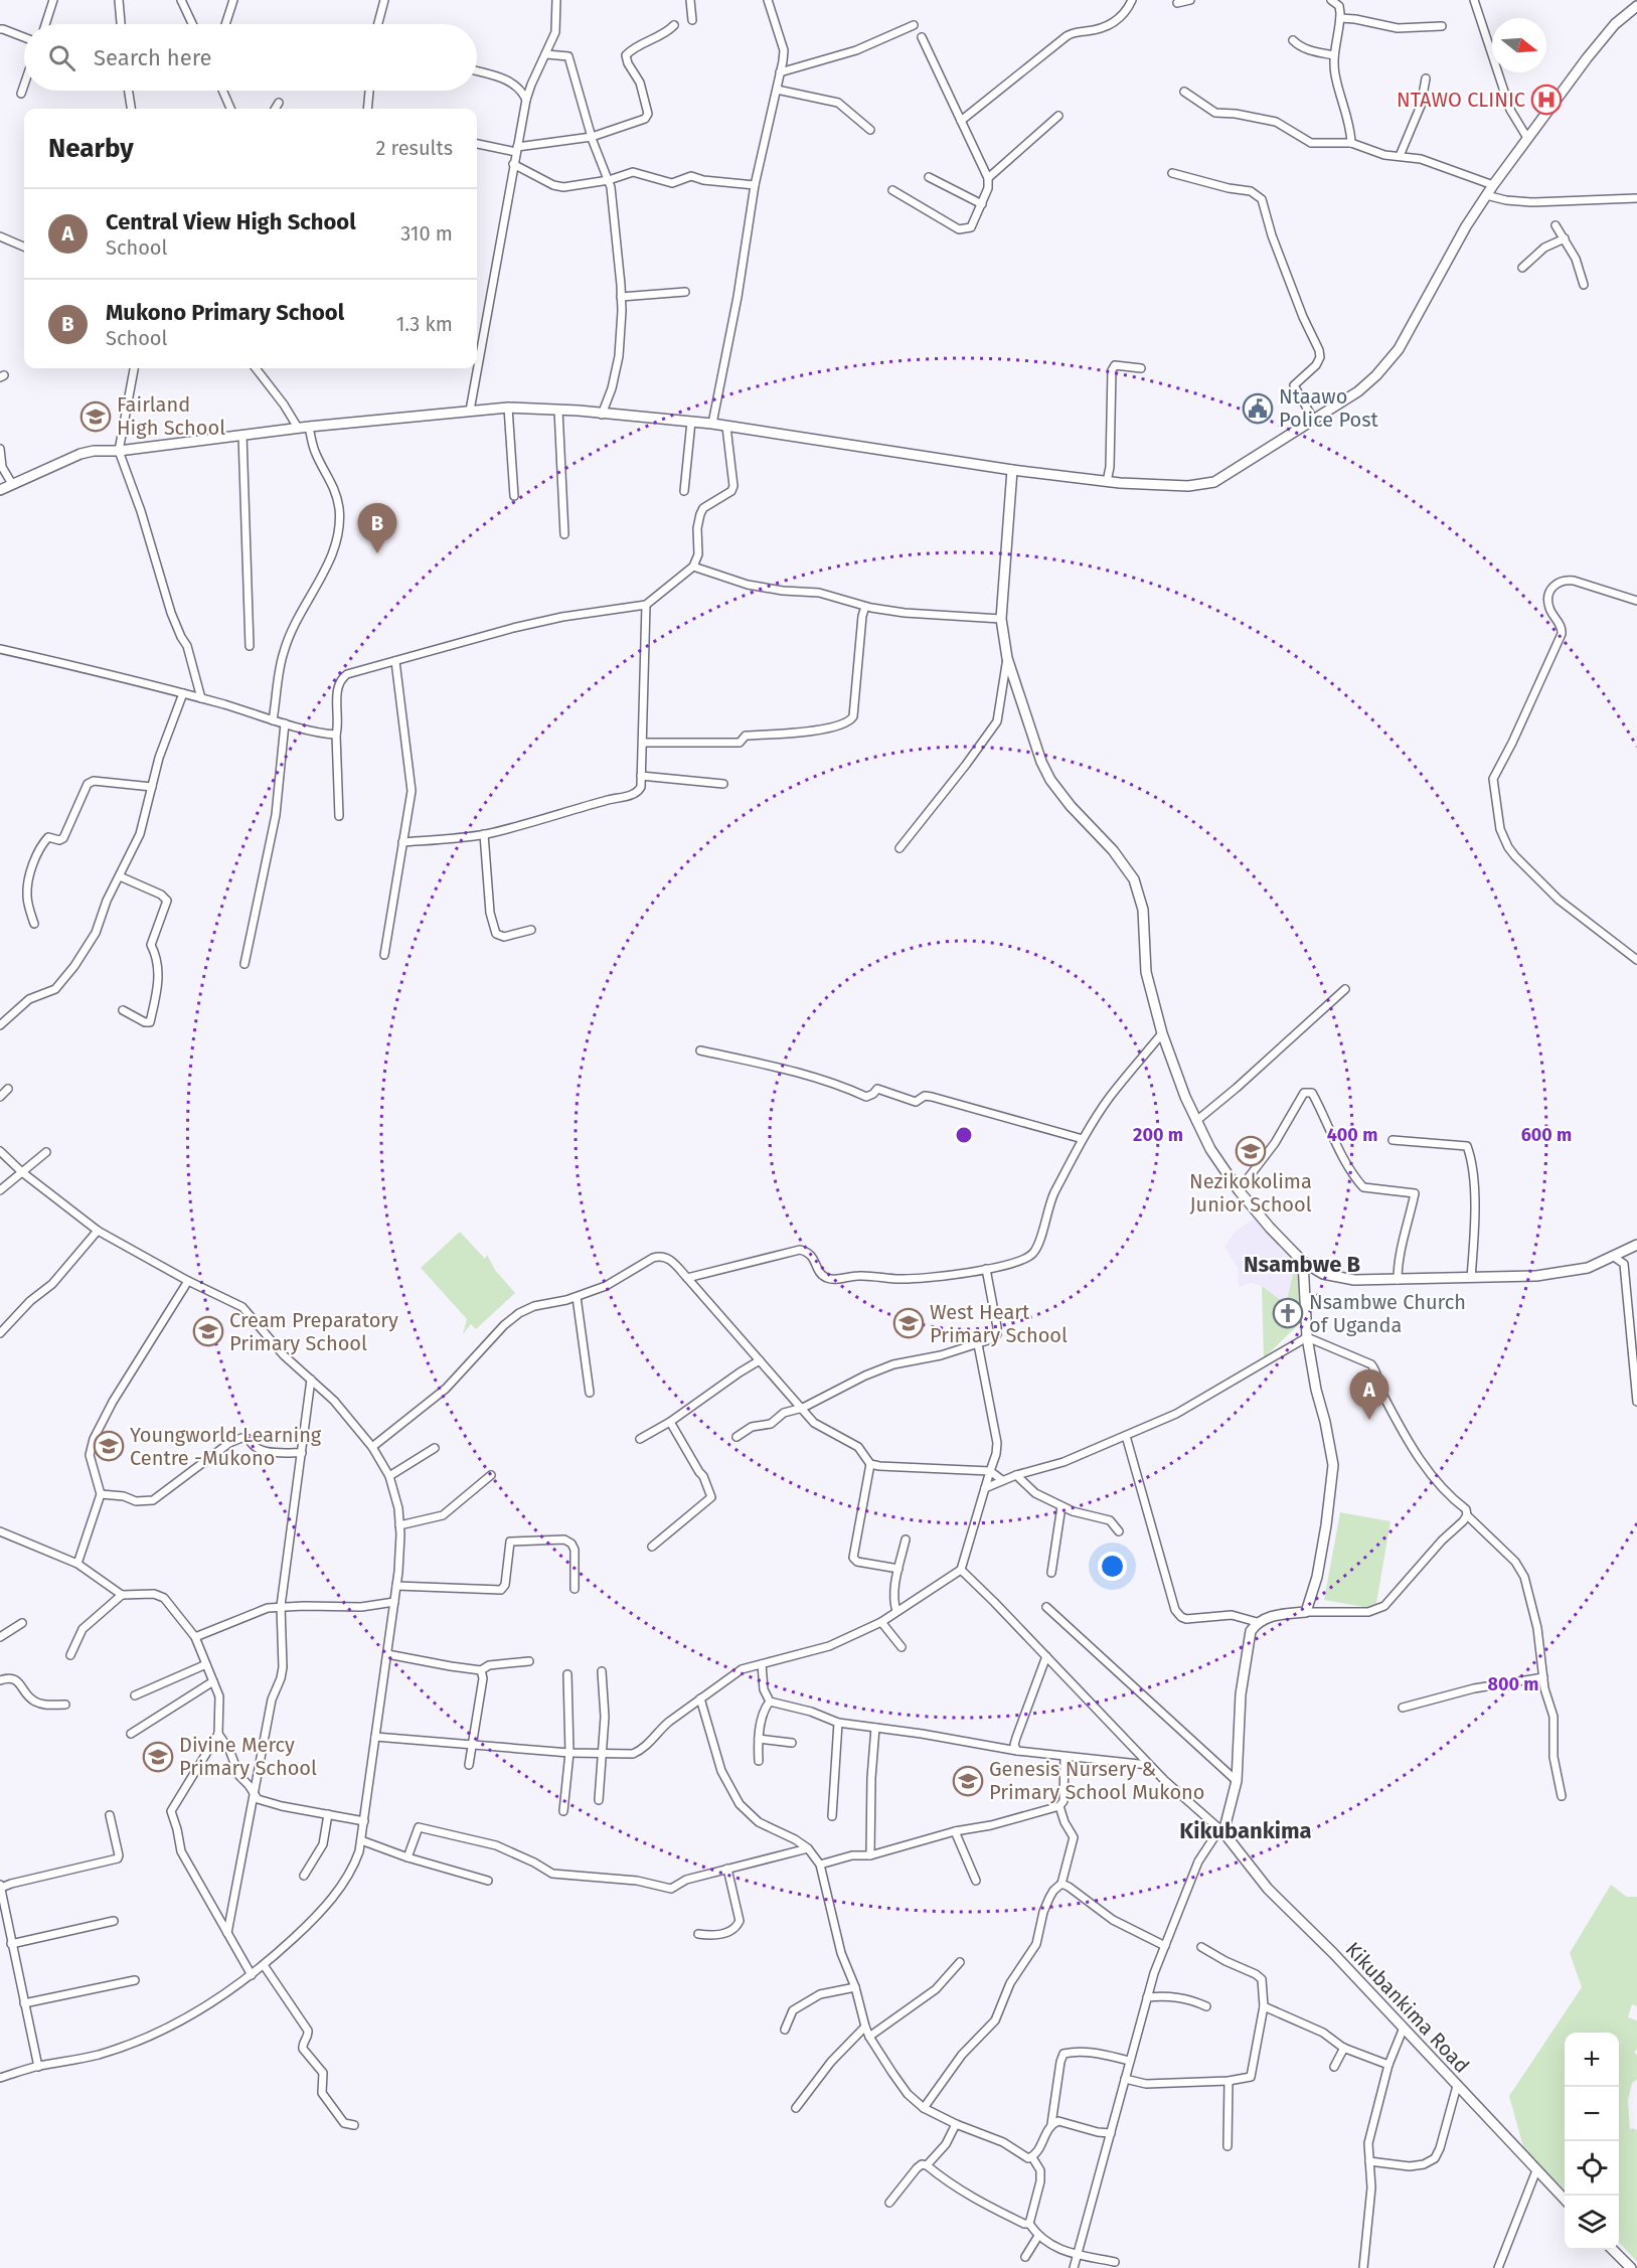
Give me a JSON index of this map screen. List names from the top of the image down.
{
  "streets": {
    "street": ["Kikubankima Road"]
  },
  "districts": ["Nsambwe B", "Kikubankima"],
  "places": {
    "hospital": ["NTAWO CLINIC"],
    "public building": ["Ntaawo Police Post"],
    "school or university": [
      "Fairland High School",
      "Nezikokolima Junior School",
      "West Heart Primary School",
      "Cream Preparatory Primary School",
      "Youngworld Learning Centre -Mukono",
      "Divine Mercy Primary School",
      "Genesis Nursery & Primary School Mukono"
    ],
    "church": ["Nsambwe Church of Uganda"]
  },
  "north": "right",
  "page": {
    "search": "Search here",
    "heading": ["Nearby", "2 results"],
    "list": [
      {
        "mark": "A",
        "name": "Central View High School",
        "note": "School",
        "value": "310 m"
      },
      {
        "mark": "B",
        "name": "Mukono Primary School",
        "note": "School",
        "value": "1.3 km"
      }
    ],
    "pins": ["B", "A"],
    "map_buttons": ["+", "−"]
  },
  "rings": [
    "200 m",
    "400 m",
    "600 m",
    "800 m"
  ]
}
